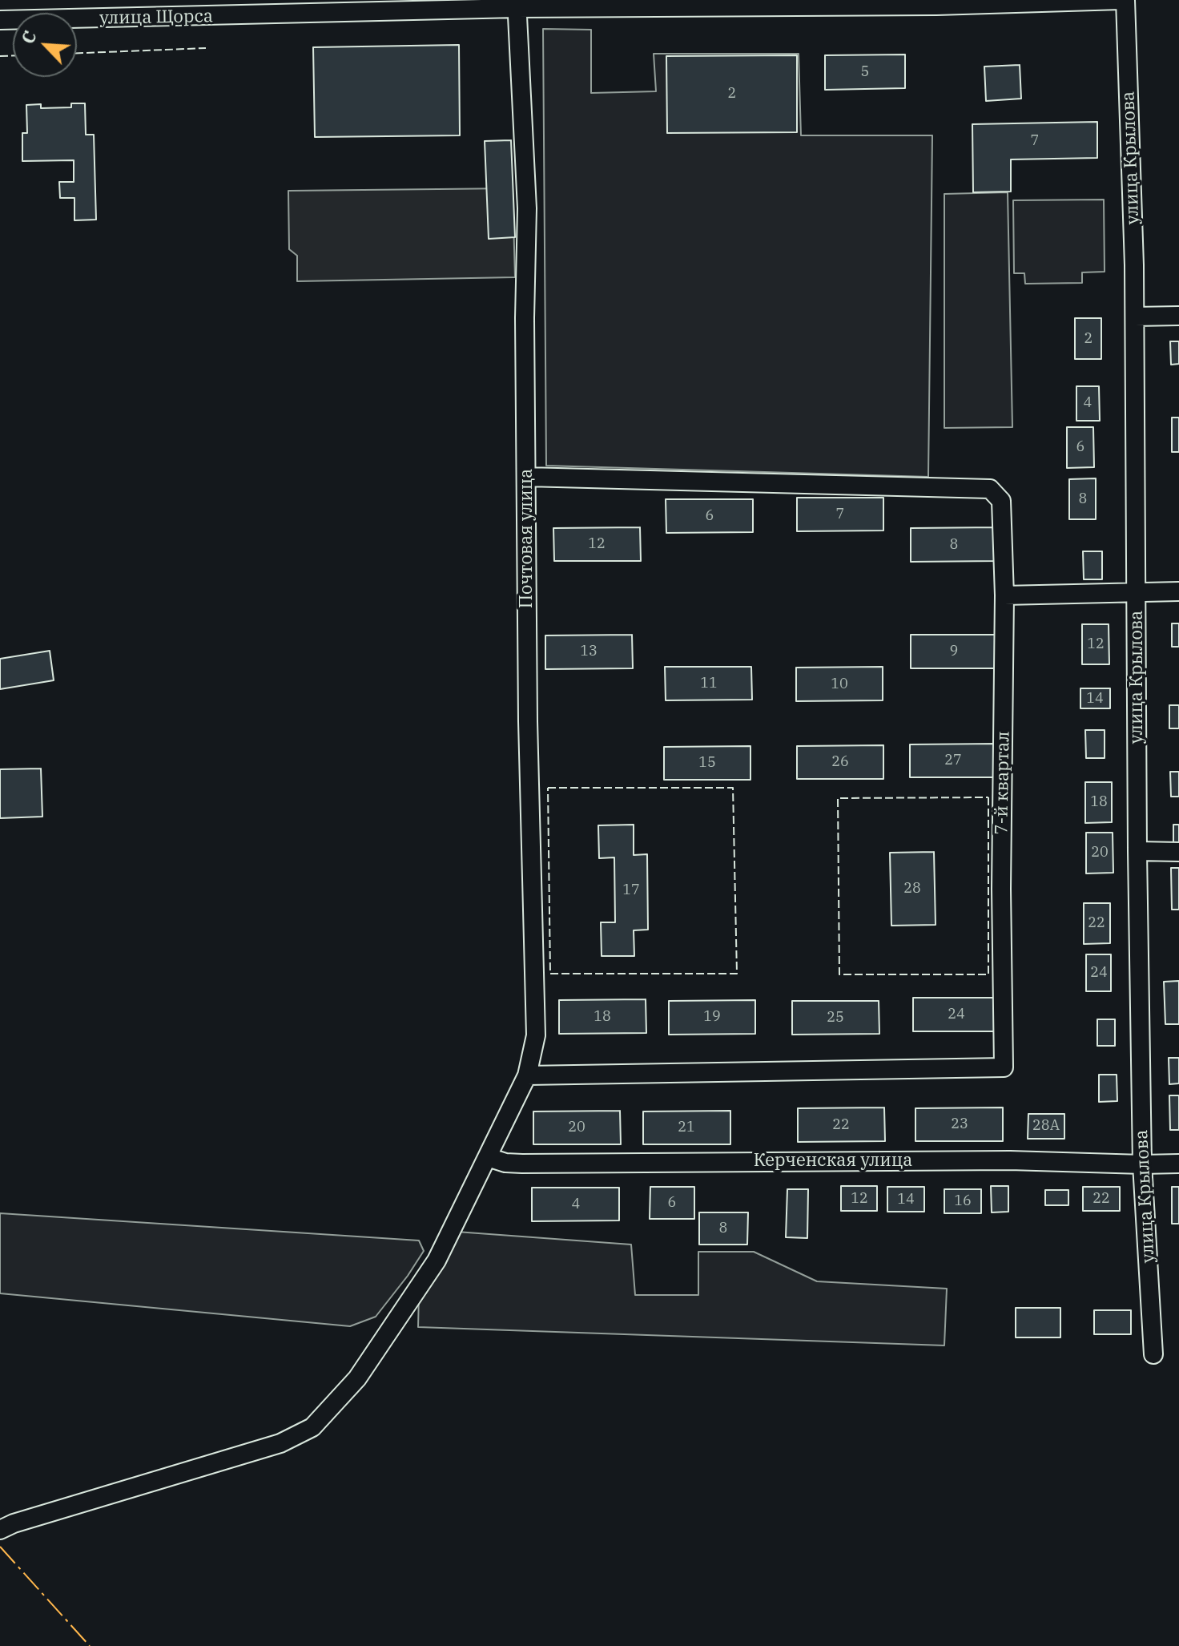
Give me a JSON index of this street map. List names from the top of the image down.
{
  "streets": {
    "street": [
      "улица Щорса",
      "улица Крылова",
      "Почтовая улица",
      "7-й квартал",
      "Керченская улица"
    ]
  },
  "crossings": [
    ["улица Щорса", "улица Крылова"],
    ["улица Щорса", "Почтовая улица"],
    ["улица Крылова", "Керченская улица"],
    ["Почтовая улица", "7-й квартал"],
    ["Почтовая улица", "Керченская улица"]
  ],
  "house_numbers": [
    "5",
    "2",
    "7",
    "2",
    "4",
    "6",
    "8",
    "7",
    "6",
    "12",
    "8",
    "12",
    "13",
    "9",
    "11",
    "10",
    "14",
    "27",
    "26",
    "15",
    "18",
    "20",
    "28",
    "17",
    "22",
    "24",
    "24",
    "18",
    "19",
    "25",
    "23",
    "22",
    "28А",
    "20",
    "21",
    "12",
    "22",
    "14",
    "16",
    "6",
    "4",
    "8"
  ],
  "north": "top left"
}
